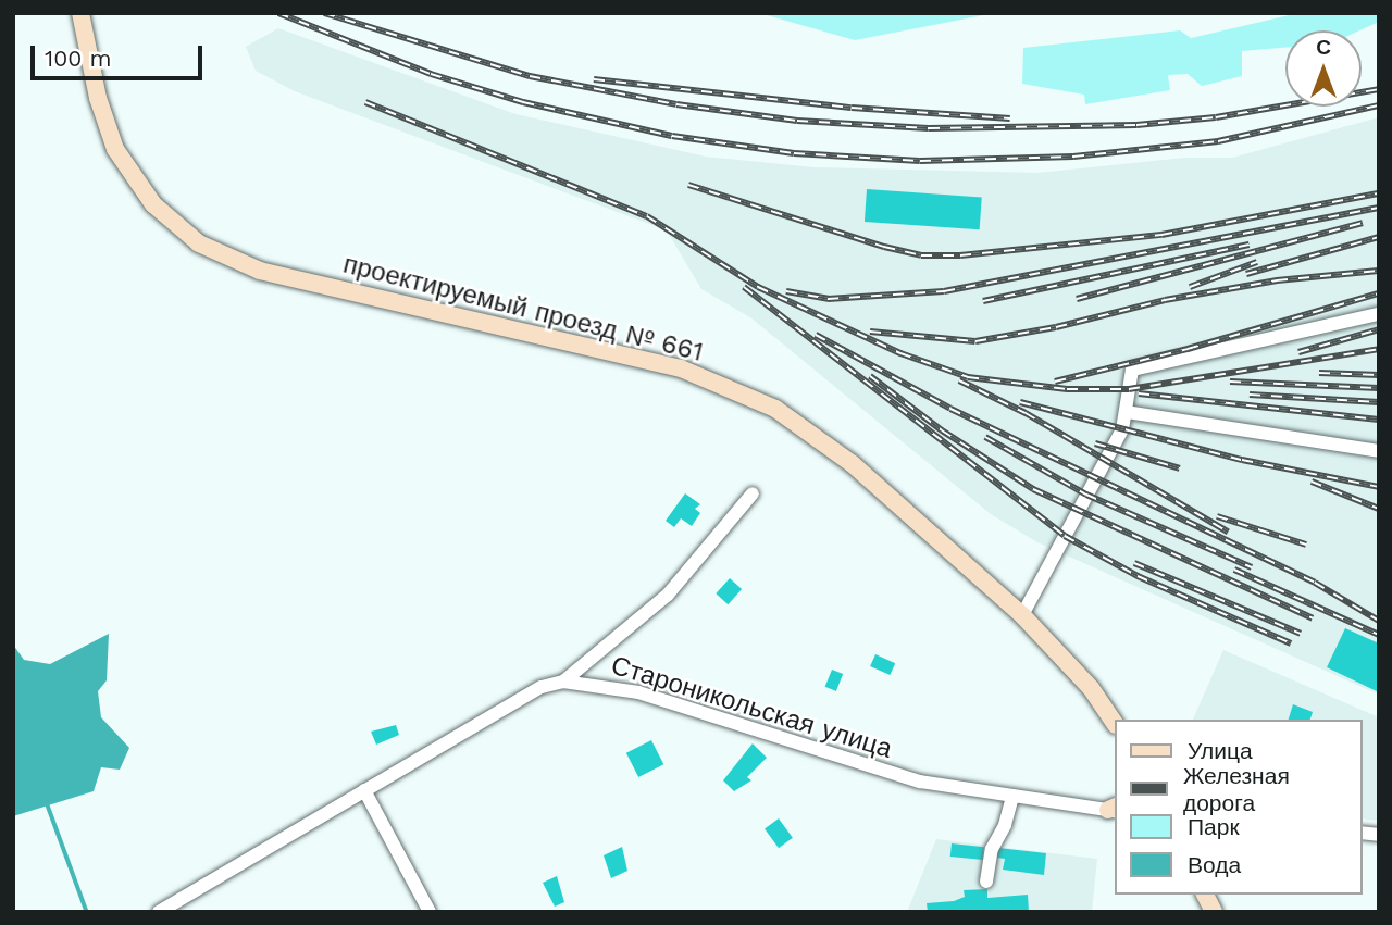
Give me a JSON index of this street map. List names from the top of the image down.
{
  "streets": {
    "main road": ["проектируемый проезд № 661"],
    "street": ["Староникольская улица"]
  },
  "legend": [
    "Улица",
    "Железная дорога",
    "Парк",
    "Вода"
  ],
  "scale_bar": "100 m",
  "north": "top"
}
